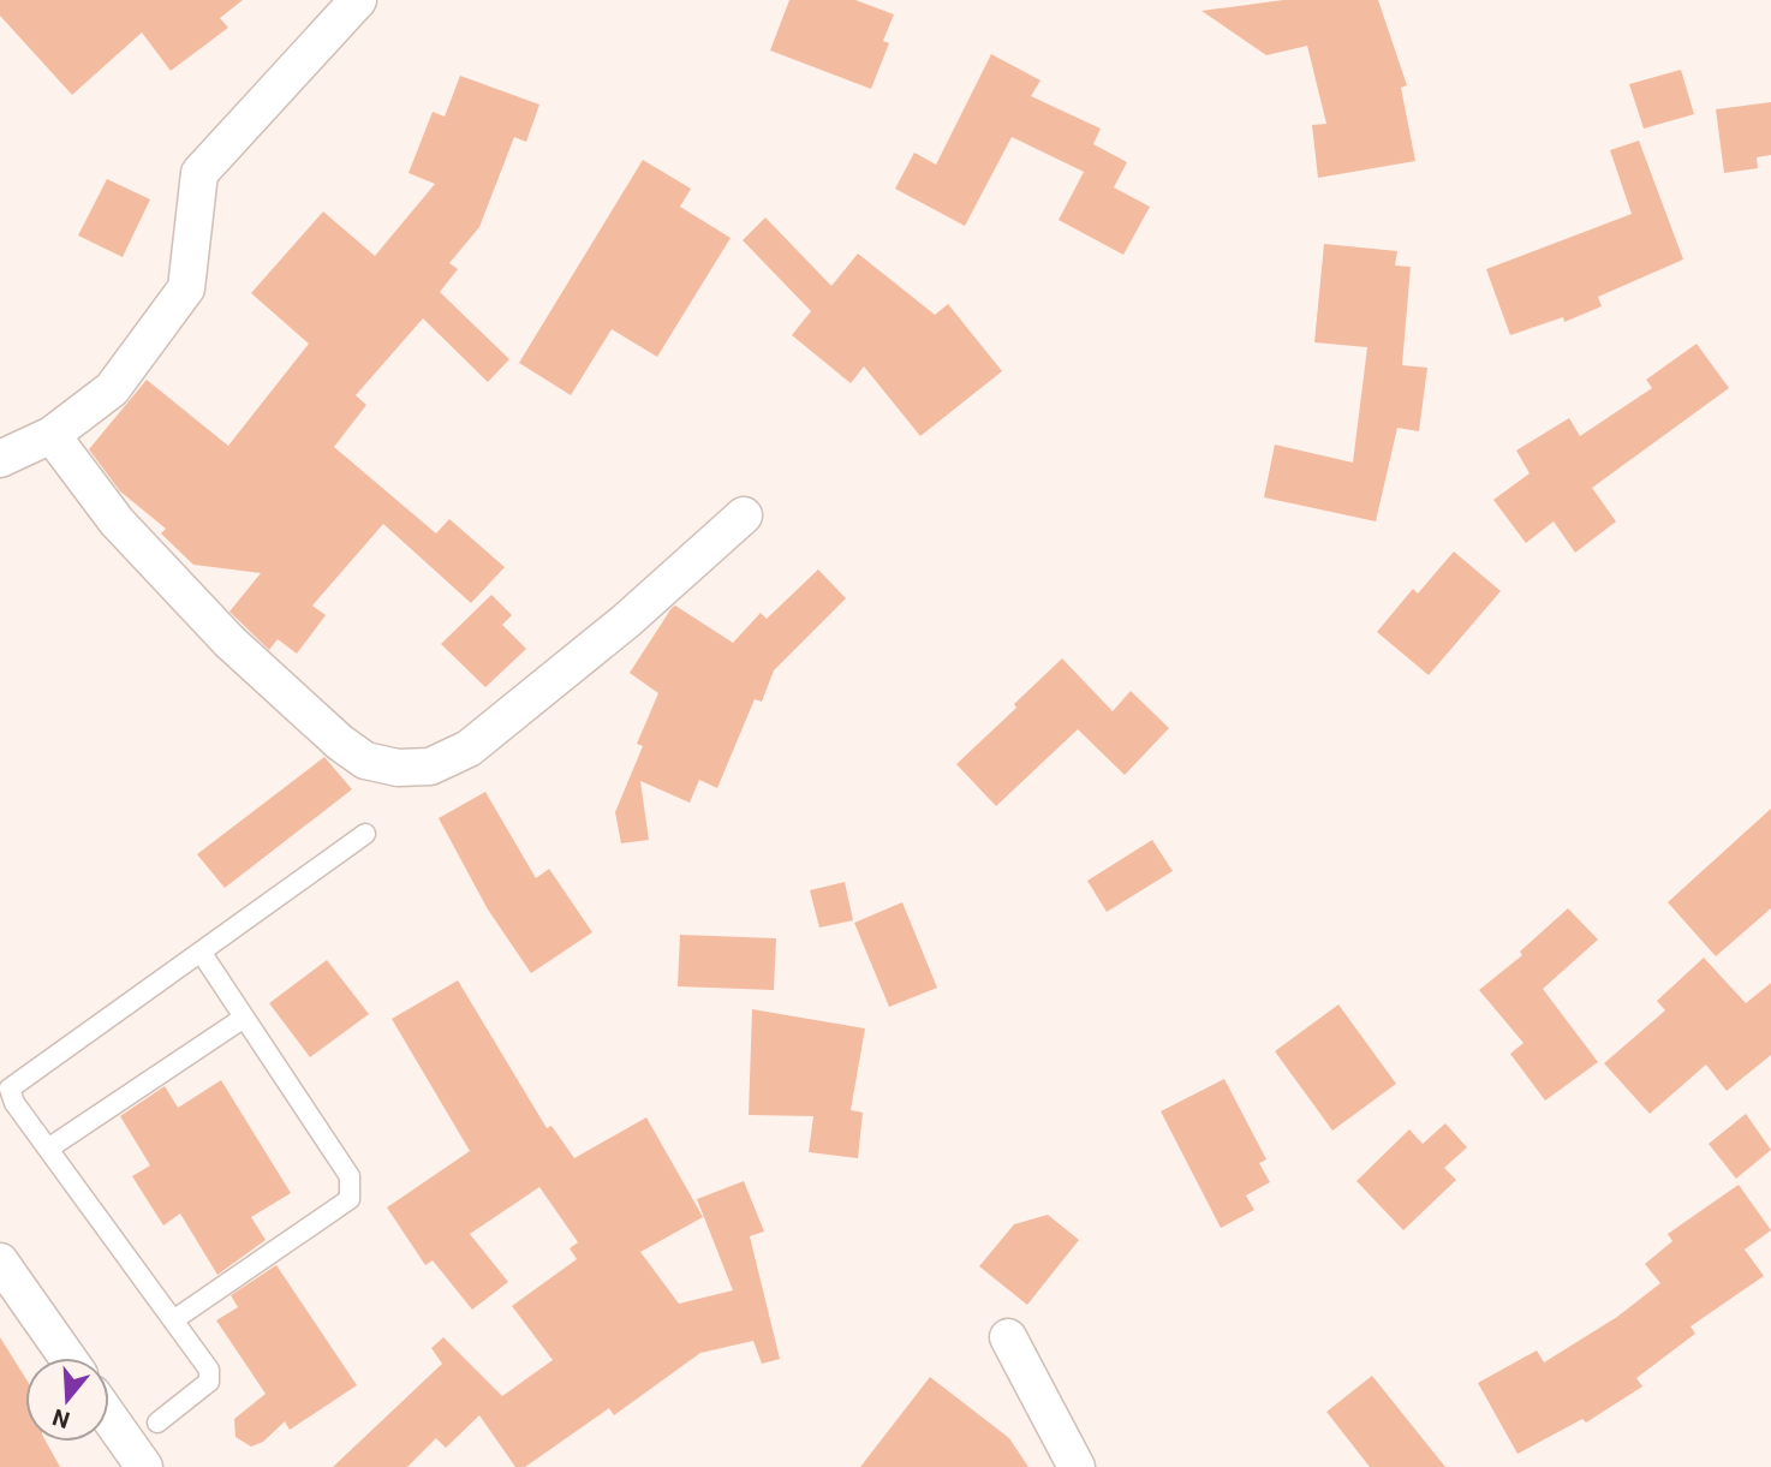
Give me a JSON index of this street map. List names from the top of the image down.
{
  "north": "bottom"
}
